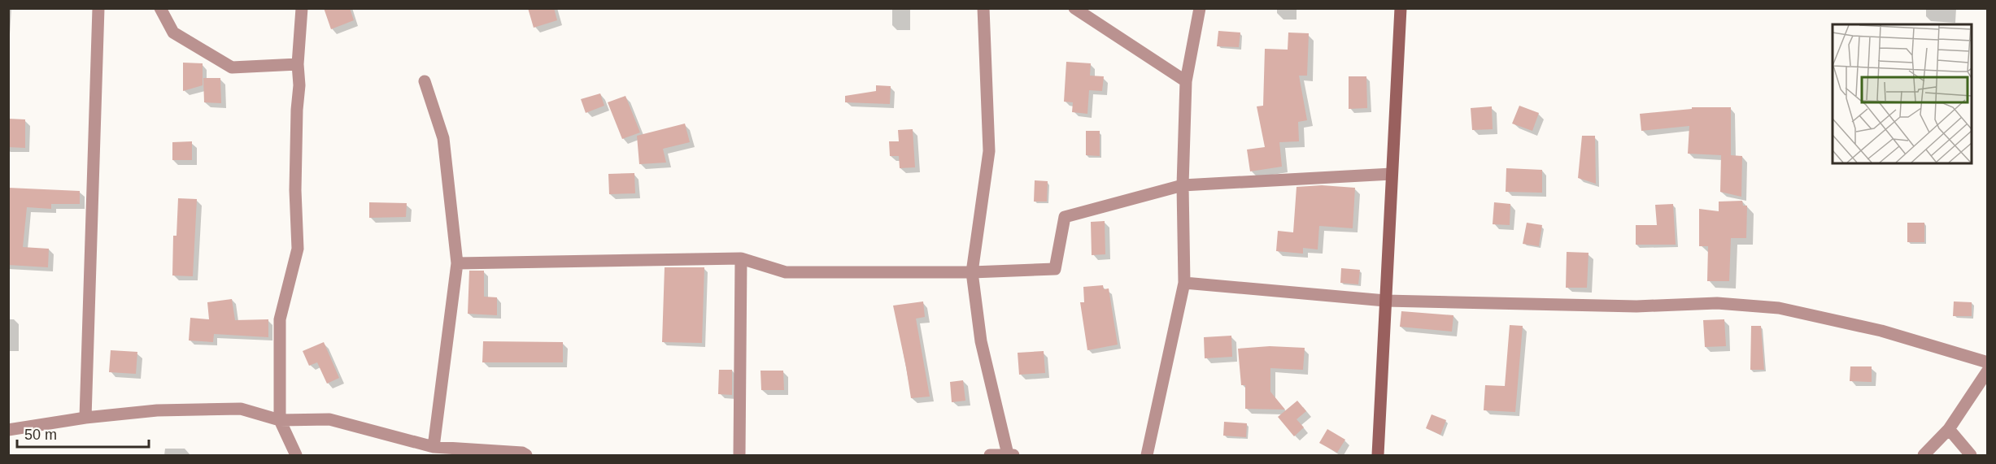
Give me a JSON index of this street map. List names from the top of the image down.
{
  "scale_bar": "50 m"
}
